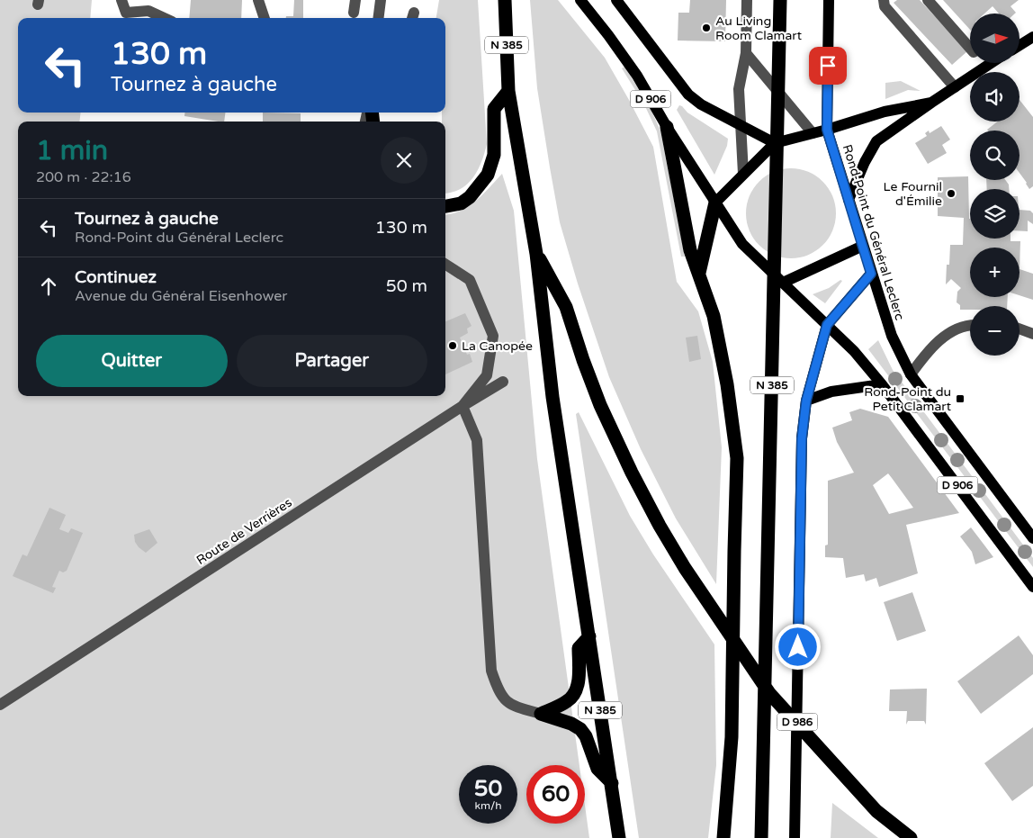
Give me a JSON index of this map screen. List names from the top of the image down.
{
  "streets": {
    "highway": ["N 385"],
    "main road": ["D 906", "Rond-Point du Général Leclerc", "D 986"],
    "street": ["Route de Verrières"]
  },
  "crossings": [
    ["D 906", "Rond-Point du Général Leclerc"],
    ["Rond-Point du Général Leclerc", "D 986"]
  ],
  "places": {
    "other": ["Au Living Room Clamart", "Le Fournil d'Émilie", "La Canopée"],
    "transit": ["Rond-Point du Petit Clamart"]
  },
  "north": "right",
  "page": {
    "map_buttons": ["+", "−"],
    "turn": ["130 m", "Tournez à gauche"],
    "heading": ["1 min", "200 m · 22:16"],
    "list": [
      {
        "name": "Tournez à gauche",
        "note": "Rond-Point du Général Leclerc",
        "value": "130 m"
      },
      {
        "name": "Continuez",
        "note": "Avenue du Général Eisenhower",
        "value": "50 m"
      }
    ],
    "buttons": ["Quitter", "Partager"],
    "speed": "50 km/h",
    "limit": "60"
  }
}
